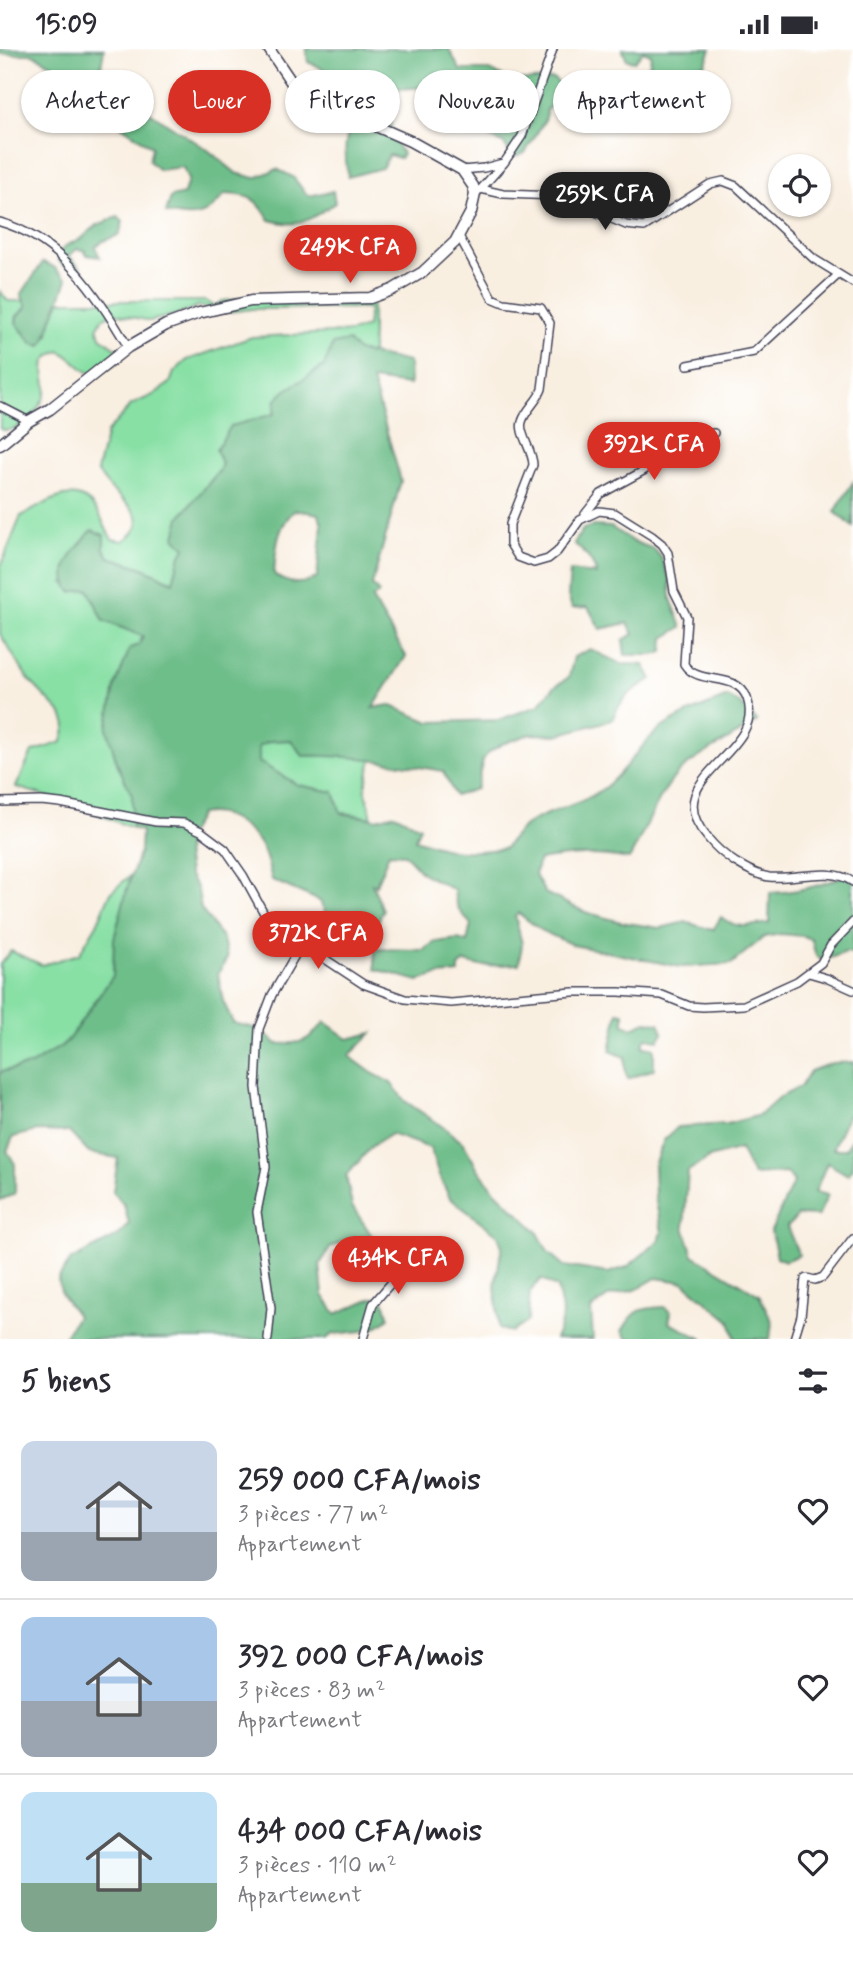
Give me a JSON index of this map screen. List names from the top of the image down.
{
  "page": {
    "status": "15:09",
    "chip": [
      "Acheter",
      "Louer",
      "Filtres",
      "Nouveau",
      "Appartement"
    ],
    "price": [
      "259K CFA",
      "249K CFA",
      "392K CFA",
      "372K CFA",
      "434K CFA"
    ],
    "heading": "5 biens",
    "list": [
      {
        "name": "259 000 CFA/mois",
        "note": "3 pièces · 77 m² · Appartement"
      },
      {
        "name": "392 000 CFA/mois",
        "note": "3 pièces · 83 m² · Appartement"
      },
      {
        "name": "434 000 CFA/mois",
        "note": "3 pièces · 110 m² · Appartement"
      }
    ]
  }
}
